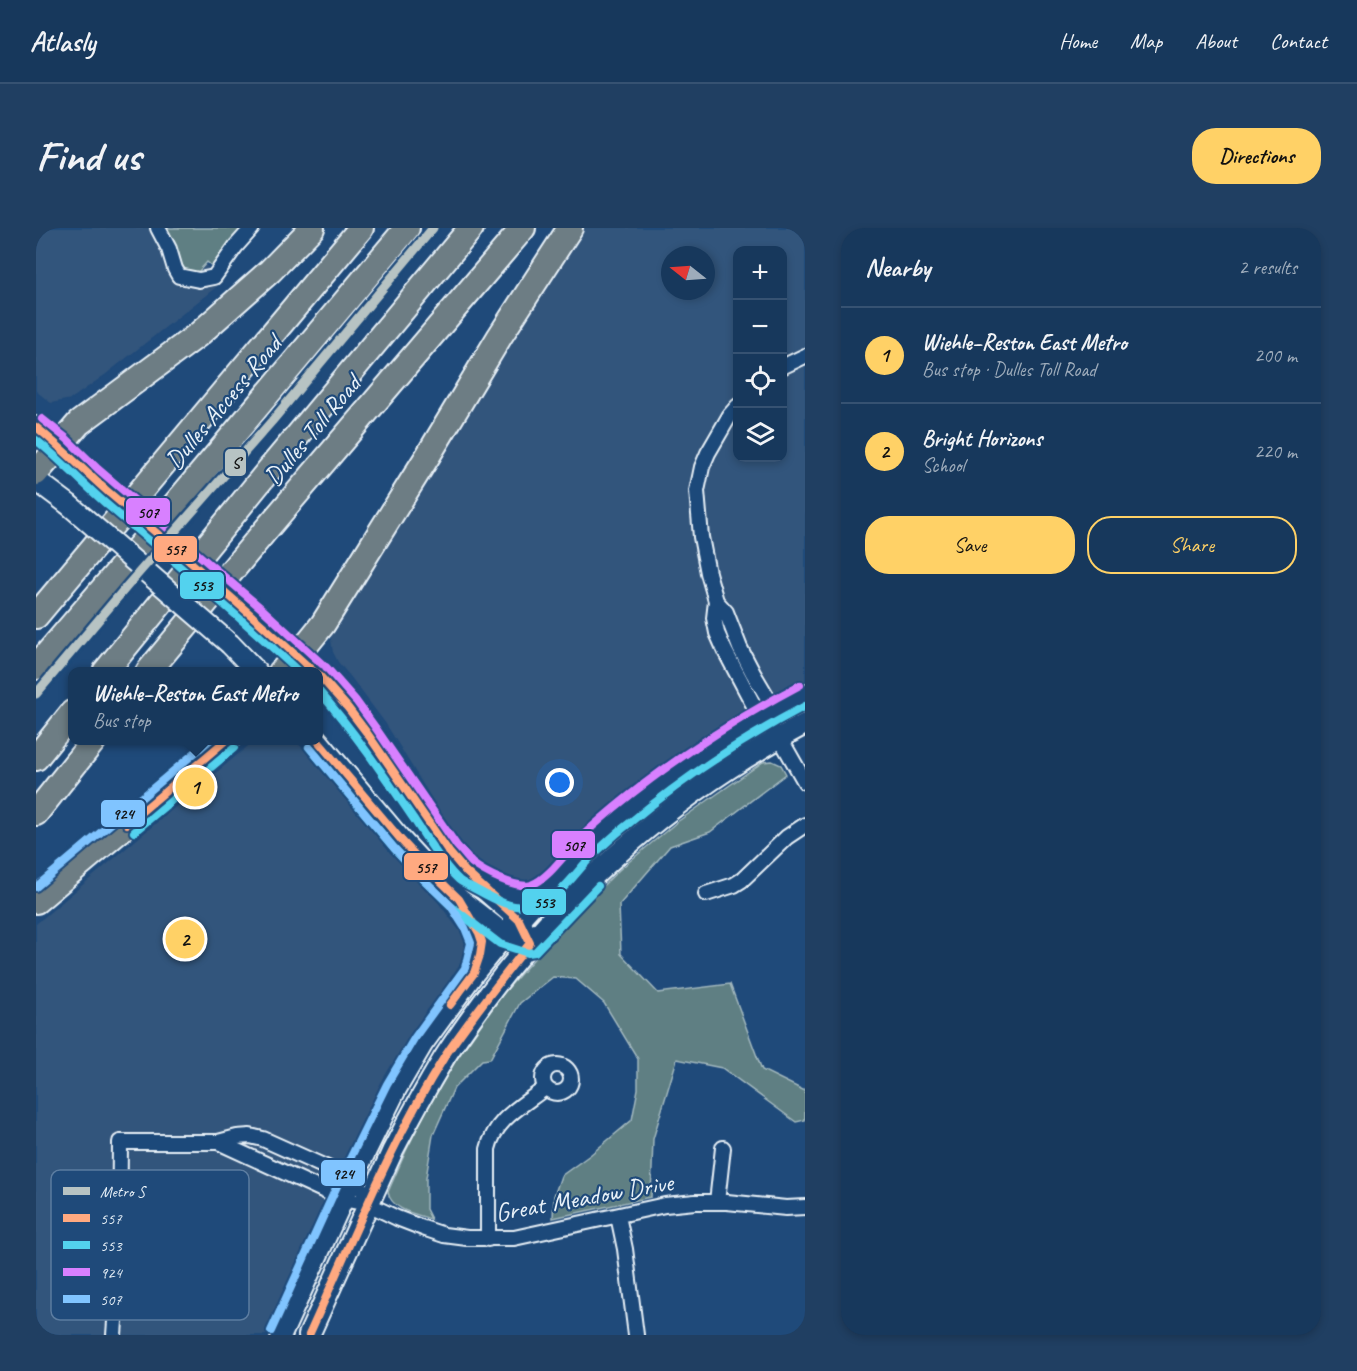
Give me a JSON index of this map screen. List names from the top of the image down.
{
  "streets": {
    "highway": ["Dulles Access Road", "Dulles Toll Road"],
    "street": ["Great Meadow Drive"]
  },
  "lines": [
    "metro line S",
    "transit line 507",
    "transit line 557",
    "transit line 553",
    "transit line 924"
  ],
  "legend": [
    "Metro S",
    "557",
    "553",
    "924",
    "507"
  ],
  "north": "left",
  "page": {
    "header": "Atlasly",
    "nav": [
      "Home",
      "Map",
      "About",
      "Contact"
    ],
    "buttons": [
      "Directions",
      ["Save", "Share"]
    ],
    "title": "Find us",
    "heading": ["Nearby", "2 results"],
    "map_buttons": ["+", "−"],
    "list": [
      {
        "mark": "1",
        "name": "Wiehle–Reston East Metro",
        "note": "Bus stop · Dulles Toll Road",
        "value": "200 m"
      },
      {
        "mark": "2",
        "name": "Bright Horizons",
        "note": "School",
        "value": "220 m"
      }
    ],
    "popup": ["Wiehle–Reston East Metro", "Bus stop"],
    "pins": ["1", "2"]
  }
}
